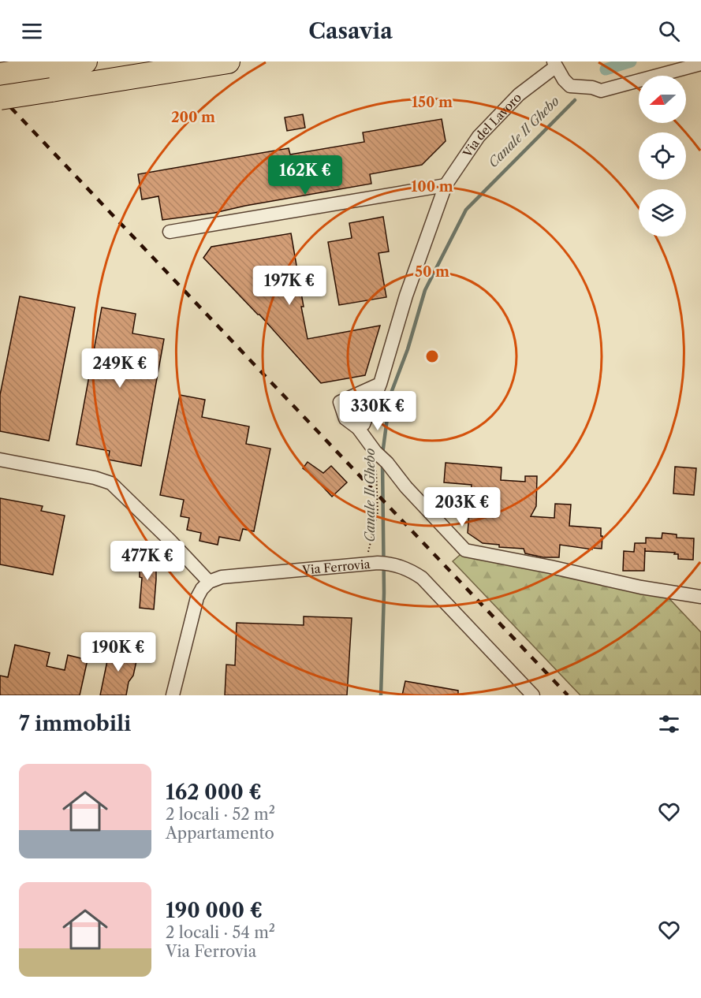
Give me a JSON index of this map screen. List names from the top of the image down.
{
  "streets": {
    "street": ["Via del Lavoro", "Via Ferrovia"]
  },
  "water": ["Canale Il Ghebo"],
  "north": "left",
  "page": {
    "header": "Casavia",
    "price": [
      "162K €",
      "197K €",
      "249K €",
      "330K €",
      "203K €",
      "477K €",
      "190K €"
    ],
    "heading": "7 immobili",
    "list": [
      {
        "name": "162 000 €",
        "note": "2 locali · 52 m² · Appartamento"
      },
      {
        "name": "190 000 €",
        "note": "2 locali · 54 m² · Via Ferrovia"
      }
    ]
  },
  "rings": [
    "150 m",
    "200 m",
    "100 m",
    "50 m"
  ]
}
